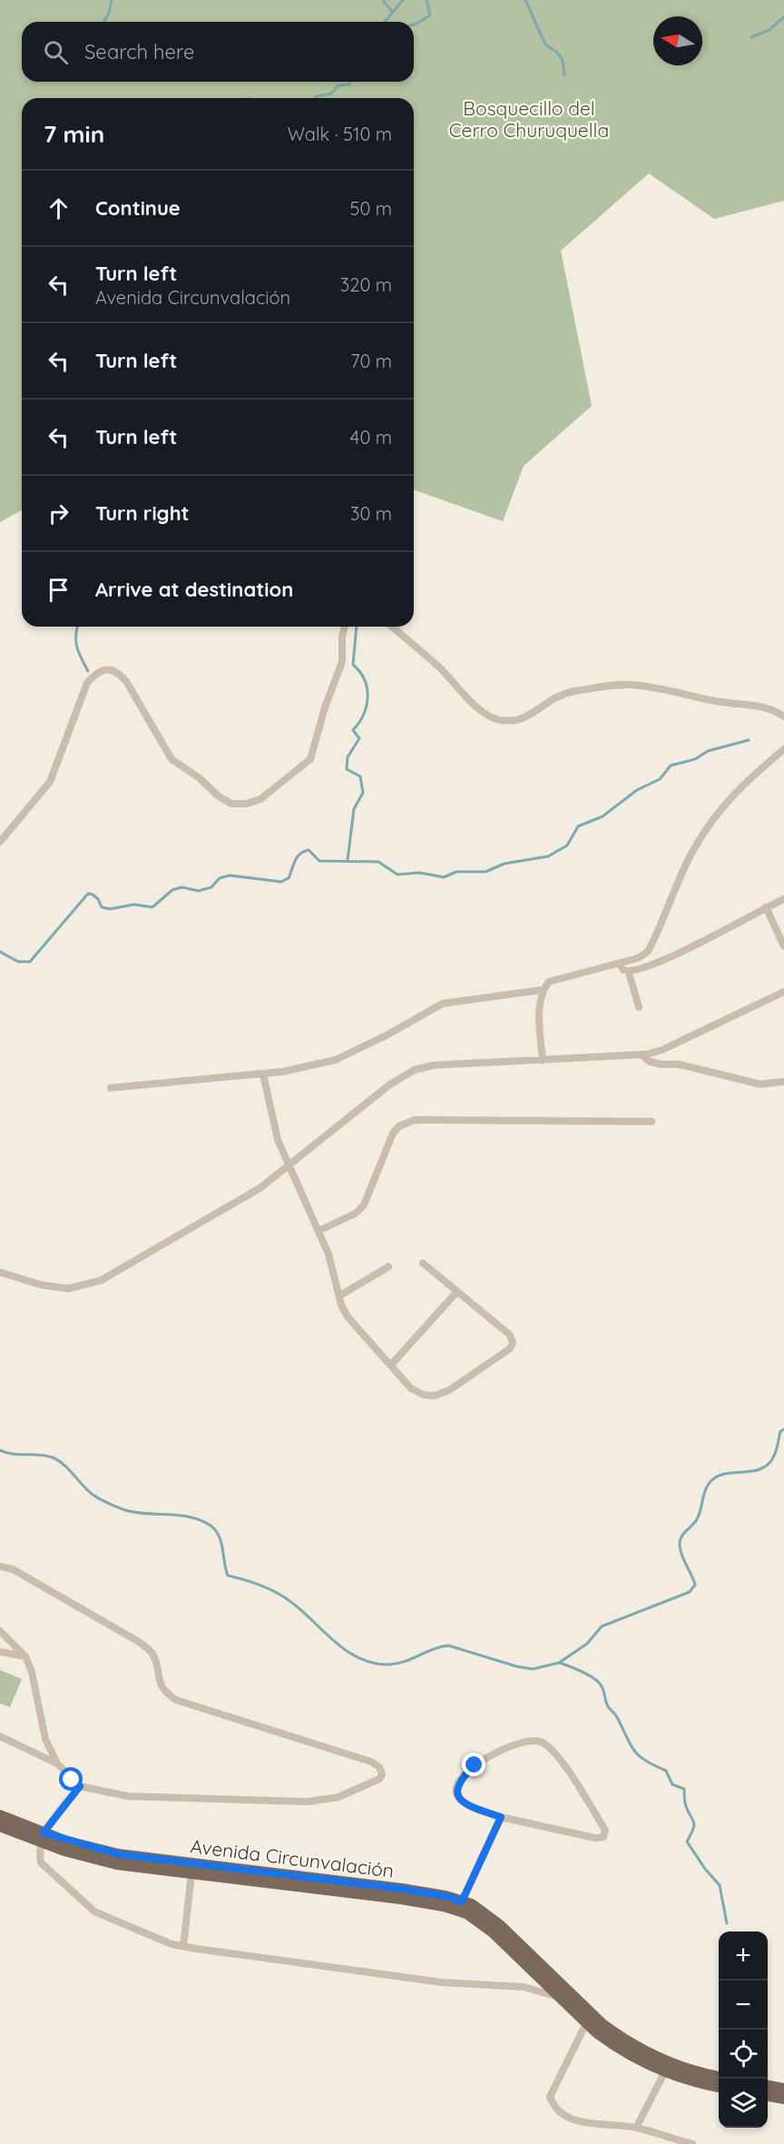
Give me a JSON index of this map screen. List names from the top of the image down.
{
  "streets": {
    "main road": ["Avenida Circunvalación"]
  },
  "parks": ["Bosquecillo del Cerro Churuquella"],
  "north": "left",
  "page": {
    "search": "Search here",
    "heading": ["7 min", "Walk · 510 m"],
    "list": [
      ["Continue", "50 m"],
      ["Turn left", "Avenida Circunvalación", "320 m"],
      ["Turn left", "70 m"],
      ["Turn left", "40 m"],
      ["Turn right", "30 m"],
      "Arrive at destination"
    ],
    "map_buttons": ["+", "−"]
  }
}
